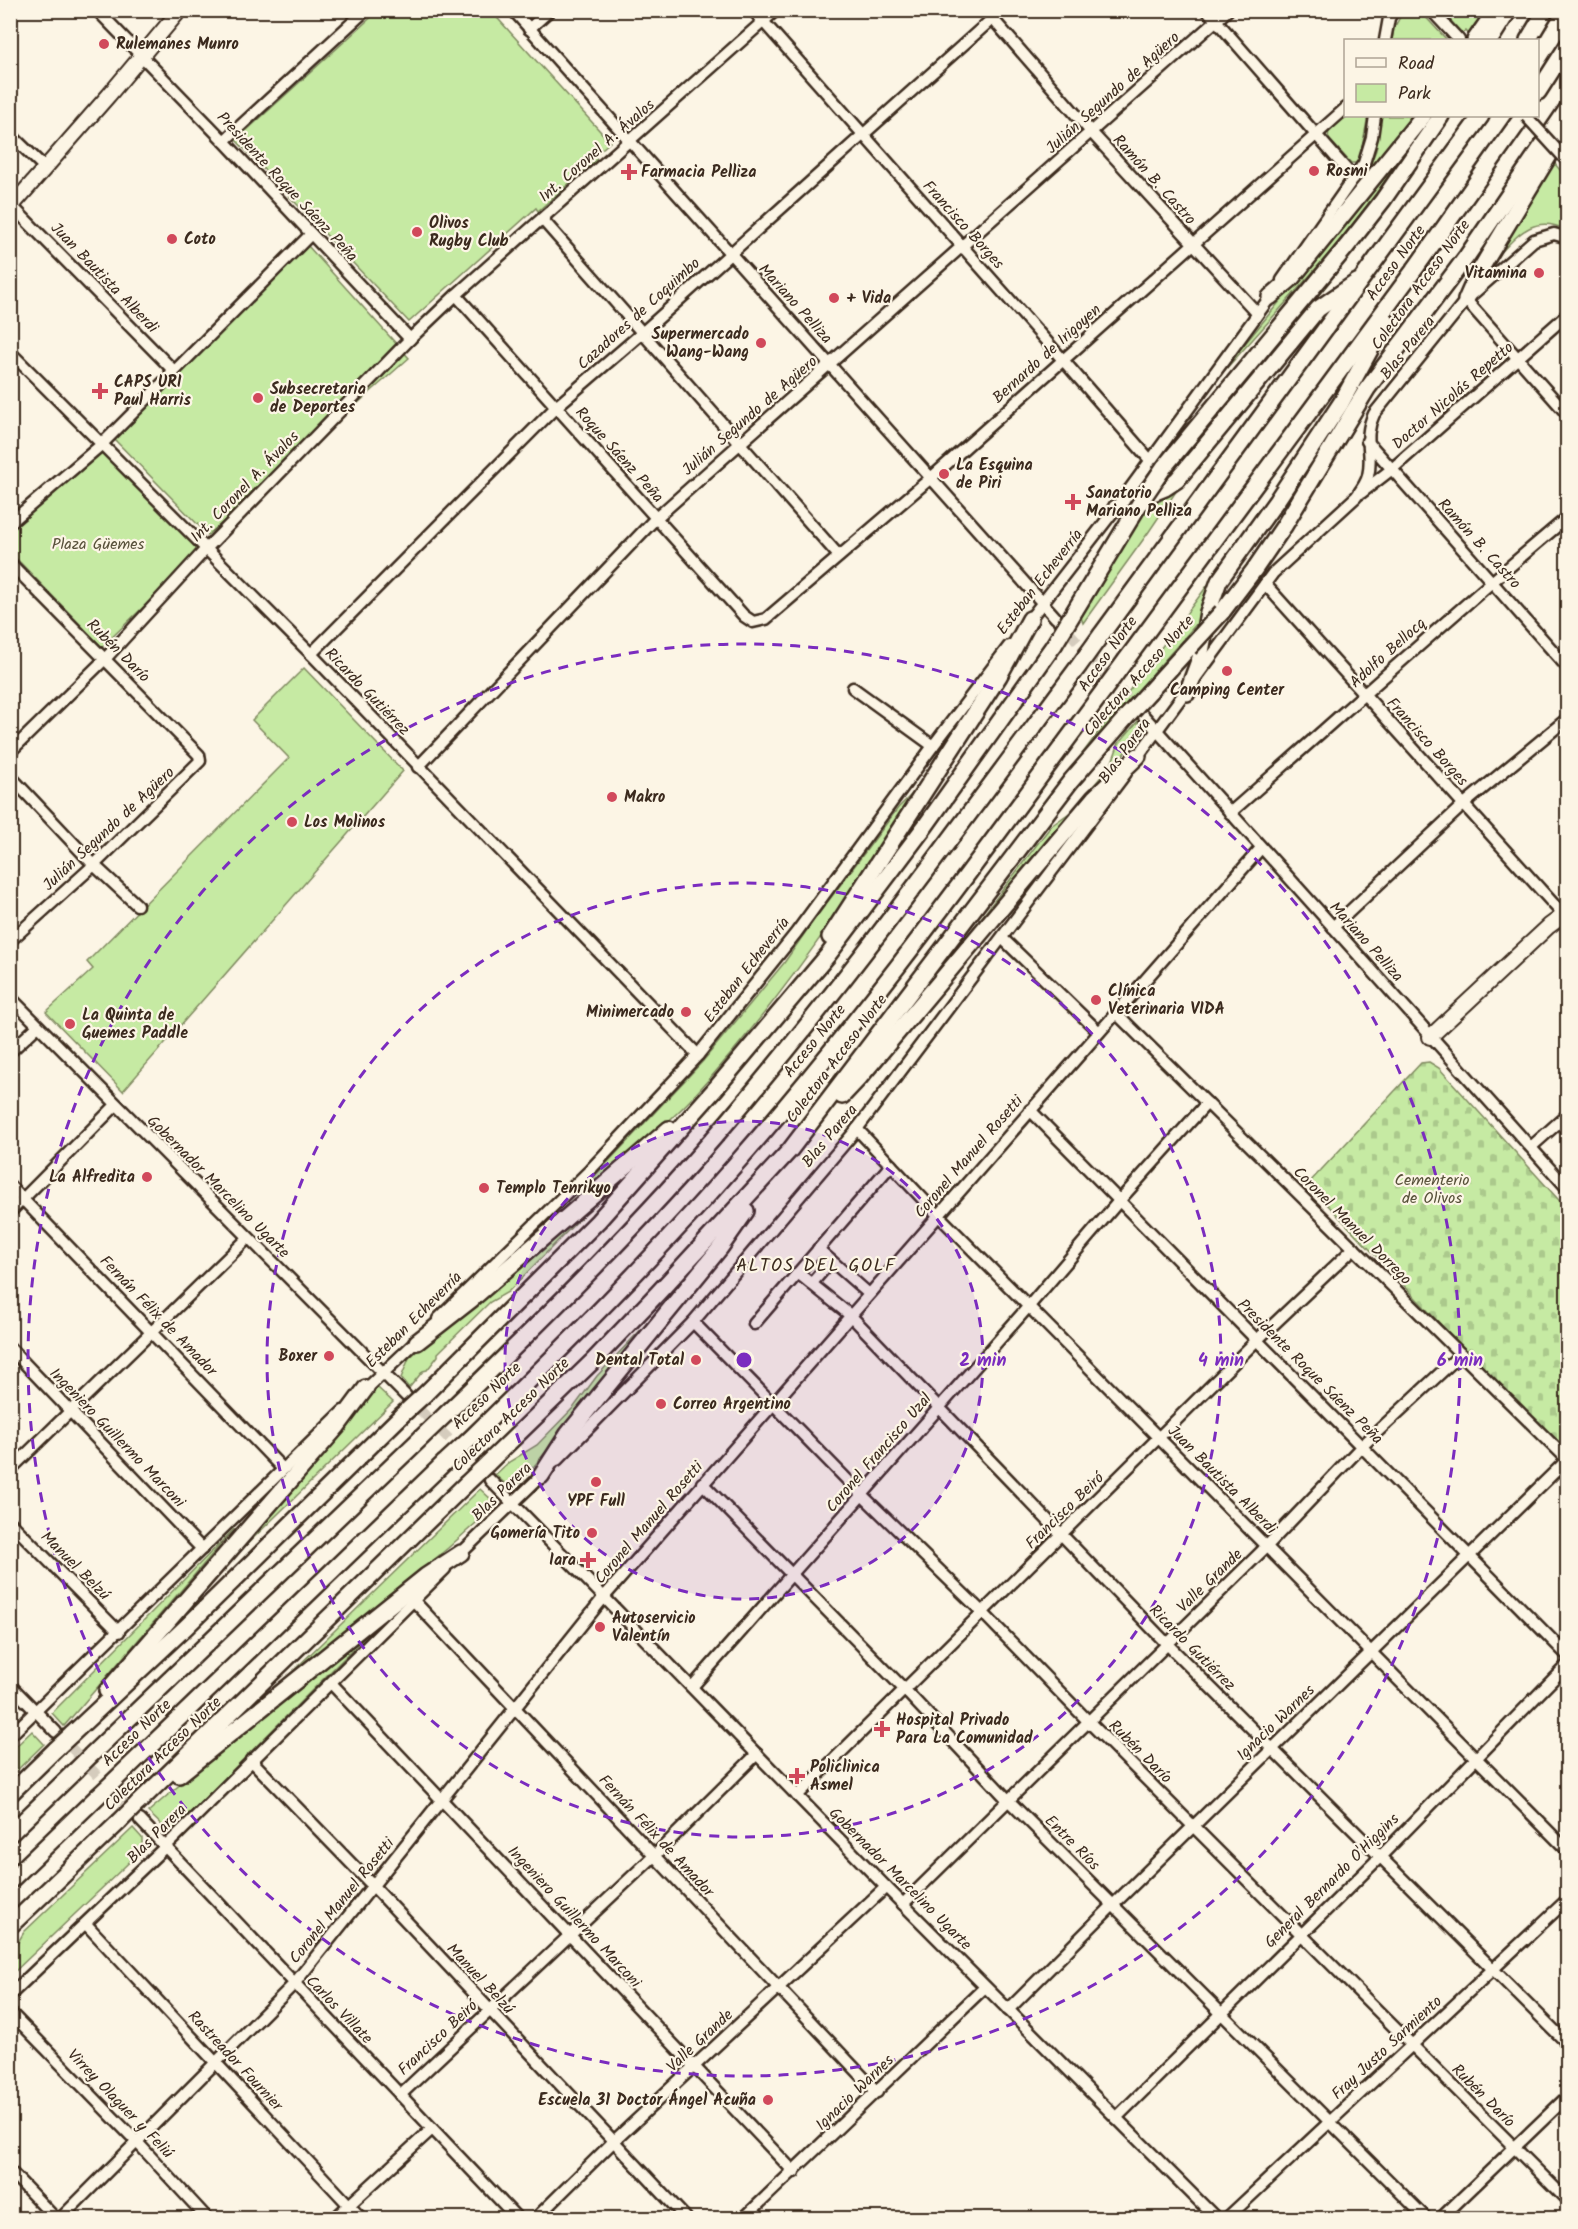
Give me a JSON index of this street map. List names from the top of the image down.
{
  "streets": {
    "highway": ["Acceso Norte", "Colectora Acceso Norte"],
    "street": [
      "Julián Segundo de Agüero",
      "Int. Coronel A. Ávalos",
      "Ramón B. Castro",
      "Presidente Roque Sáenz Peña",
      "Francisco Borges",
      "Juan Bautista Alberdi",
      "Mariano Pelliza",
      "Cazadores de Coquimbo",
      "Blas Parera",
      "Bernardo de Irigoyen",
      "Doctor Nicolás Repetto",
      "Roque Sáenz Peña",
      "Esteban Echeverría",
      "Rubén Darío",
      "Adolfo Bellocq",
      "Ricardo Gutiérrez",
      "Coronel Manuel Rosetti",
      "Gobernador Marcelino Ugarte",
      "Coronel Manuel Dorrego",
      "Fernán Félix de Amador",
      "Ingeniero Guillermo Marconi",
      "Coronel Francisco Uzal",
      "Francisco Beiró",
      "Manuel Belzú",
      "Valle Grande",
      "Ignacio Warnes",
      "Entre Ríos",
      "General Bernardo O'Higgins",
      "Carlos Villate",
      "Fray Justo Sarmiento",
      "Rastreador Fournier",
      "Virrey Olaguer y Feliú"
    ]
  },
  "crossings": [
    ["Julián Segundo de Agüero", "Ramón B. Castro"],
    ["Julián Segundo de Agüero", "Francisco Borges"],
    ["Julián Segundo de Agüero", "Mariano Pelliza"],
    ["Julián Segundo de Agüero", "Roque Sáenz Peña"],
    ["Julián Segundo de Agüero", "Rubén Darío"],
    ["Julián Segundo de Agüero", "Ricardo Gutiérrez"],
    ["Int. Coronel A. Ávalos", "Presidente Roque Sáenz Peña"],
    ["Int. Coronel A. Ávalos", "Francisco Borges"],
    ["Int. Coronel A. Ávalos", "Mariano Pelliza"],
    ["Int. Coronel A. Ávalos", "Roque Sáenz Peña"],
    ["Int. Coronel A. Ávalos", "Rubén Darío"],
    ["Int. Coronel A. Ávalos", "Ricardo Gutiérrez"],
    ["Ramón B. Castro", "Cazadores de Coquimbo"],
    ["Ramón B. Castro", "Blas Parera"],
    ["Ramón B. Castro", "Bernardo de Irigoyen"],
    ["Ramón B. Castro", "Doctor Nicolás Repetto"],
    ["Ramón B. Castro", "Esteban Echeverría"],
    ["Ramón B. Castro", "Adolfo Bellocq"],
    ["Presidente Roque Sáenz Peña", "Coronel Manuel Rosetti"],
    ["Presidente Roque Sáenz Peña", "Coronel Francisco Uzal"],
    ["Presidente Roque Sáenz Peña", "Francisco Beiró"],
    ["Presidente Roque Sáenz Peña", "Valle Grande"],
    ["Presidente Roque Sáenz Peña", "Ignacio Warnes"],
    ["Francisco Borges", "Cazadores de Coquimbo"],
    ["Francisco Borges", "Blas Parera"],
    ["Francisco Borges", "Bernardo de Irigoyen"],
    ["Francisco Borges", "Esteban Echeverría"],
    ["Francisco Borges", "Adolfo Bellocq"],
    ["Juan Bautista Alberdi", "Blas Parera"],
    ["Juan Bautista Alberdi", "Coronel Manuel Rosetti"],
    ["Juan Bautista Alberdi", "Coronel Francisco Uzal"],
    ["Juan Bautista Alberdi", "Francisco Beiró"],
    ["Juan Bautista Alberdi", "Valle Grande"],
    ["Juan Bautista Alberdi", "Ignacio Warnes"],
    ["Juan Bautista Alberdi", "General Bernardo O'Higgins"],
    ["Colectora Acceso Norte", "Mariano Pelliza"],
    ["Mariano Pelliza", "Cazadores de Coquimbo"],
    ["Mariano Pelliza", "Blas Parera"],
    ["Mariano Pelliza", "Bernardo de Irigoyen"],
    ["Mariano Pelliza", "Esteban Echeverría"],
    ["Mariano Pelliza", "Adolfo Bellocq"],
    ["Mariano Pelliza", "Coronel Manuel Rosetti"],
    ["Cazadores de Coquimbo", "Roque Sáenz Peña"],
    ["Cazadores de Coquimbo", "Ricardo Gutiérrez"],
    ["Blas Parera", "Doctor Nicolás Repetto"],
    ["Blas Parera", "Rubén Darío"],
    ["Blas Parera", "Gobernador Marcelino Ugarte"],
    ["Blas Parera", "Fernán Félix de Amador"],
    ["Blas Parera", "Ingeniero Guillermo Marconi"],
    ["Blas Parera", "Manuel Belzú"],
    ["Blas Parera", "Carlos Villate"],
    ["Blas Parera", "Rastreador Fournier"],
    ["Bernardo de Irigoyen", "Roque Sáenz Peña"],
    ["Esteban Echeverría", "Ricardo Gutiérrez"],
    ["Esteban Echeverría", "Gobernador Marcelino Ugarte"],
    ["Esteban Echeverría", "Fernán Félix de Amador"],
    ["Esteban Echeverría", "Ingeniero Guillermo Marconi"],
    ["Esteban Echeverría", "Manuel Belzú"],
    ["Rubén Darío", "Coronel Manuel Rosetti"],
    ["Rubén Darío", "Coronel Francisco Uzal"],
    ["Rubén Darío", "Francisco Beiró"],
    ["Rubén Darío", "Valle Grande"],
    ["Rubén Darío", "Ignacio Warnes"],
    ["Rubén Darío", "General Bernardo O'Higgins"],
    ["Rubén Darío", "Fray Justo Sarmiento"],
    ["Ricardo Gutiérrez", "Coronel Manuel Rosetti"],
    ["Ricardo Gutiérrez", "Coronel Francisco Uzal"],
    ["Ricardo Gutiérrez", "Francisco Beiró"],
    ["Ricardo Gutiérrez", "Valle Grande"],
    ["Ricardo Gutiérrez", "Ignacio Warnes"],
    ["Ricardo Gutiérrez", "General Bernardo O'Higgins"],
    ["Ricardo Gutiérrez", "Fray Justo Sarmiento"],
    ["Coronel Manuel Rosetti", "Gobernador Marcelino Ugarte"],
    ["Coronel Manuel Rosetti", "Coronel Manuel Dorrego"],
    ["Coronel Manuel Rosetti", "Fernán Félix de Amador"],
    ["Coronel Manuel Rosetti", "Ingeniero Guillermo Marconi"],
    ["Coronel Manuel Rosetti", "Manuel Belzú"],
    ["Coronel Manuel Rosetti", "Entre Ríos"],
    ["Coronel Manuel Rosetti", "Carlos Villate"],
    ["Coronel Manuel Rosetti", "Rastreador Fournier"],
    ["Coronel Manuel Rosetti", "Virrey Olaguer y Feliú"],
    ["Gobernador Marcelino Ugarte", "Coronel Francisco Uzal"],
    ["Gobernador Marcelino Ugarte", "Francisco Beiró"],
    ["Gobernador Marcelino Ugarte", "Valle Grande"],
    ["Gobernador Marcelino Ugarte", "Ignacio Warnes"],
    ["Gobernador Marcelino Ugarte", "General Bernardo O'Higgins"],
    ["Coronel Manuel Dorrego", "Coronel Francisco Uzal"],
    ["Coronel Manuel Dorrego", "Francisco Beiró"],
    ["Coronel Manuel Dorrego", "Valle Grande"],
    ["Coronel Manuel Dorrego", "Ignacio Warnes"],
    ["Fernán Félix de Amador", "Francisco Beiró"],
    ["Fernán Félix de Amador", "Valle Grande"],
    ["Fernán Félix de Amador", "Ignacio Warnes"],
    ["Ingeniero Guillermo Marconi", "Francisco Beiró"],
    ["Ingeniero Guillermo Marconi", "Valle Grande"],
    ["Ingeniero Guillermo Marconi", "Ignacio Warnes"],
    ["Coronel Francisco Uzal", "Entre Ríos"],
    ["Francisco Beiró", "Manuel Belzú"],
    ["Francisco Beiró", "Entre Ríos"],
    ["Francisco Beiró", "Carlos Villate"],
    ["Manuel Belzú", "Valle Grande"],
    ["Valle Grande", "Entre Ríos"],
    ["Ignacio Warnes", "Entre Ríos"],
    ["Entre Ríos", "General Bernardo O'Higgins"],
    ["Entre Ríos", "Fray Justo Sarmiento"]
  ],
  "districts": ["ALTOS DEL GOLF"],
  "parks": ["Plaza Güemes", "Cementerio de Olivos"],
  "places": {
    "other": [
      "Rulemanes Munro",
      "Rosmi",
      "Olivos Rugby Club",
      "Coto",
      "Vitamina",
      "+ Vida",
      "Supermercado Wang-Wang",
      "Subsecretaria de Deportes",
      "La Esquina de Piri",
      "Camping Center",
      "Makro",
      "Los Molinos",
      "Clínica Veterinaria VIDA",
      "Minimercado",
      "La Quinta de Guemes Paddle",
      "La Alfredita",
      "Templo Tenrikyo",
      "Boxer",
      "Dental Total",
      "Correo Argentino",
      "YPF Full",
      "Gomería Tito",
      "Autoservicio Valentín",
      "Escuela 31 Doctor Ángel Acuña"
    ],
    "health": [
      "Farmacia Pelliza",
      "CAPS URI Paul Harris",
      "Sanatorio Mariano Pelliza",
      "Iara",
      "Hospital Privado Para La Comunidad",
      "Policlinica Asmel"
    ]
  },
  "legend": ["Road", "Park"],
  "rings": ["2 min", "4 min", "6 min"]
}
